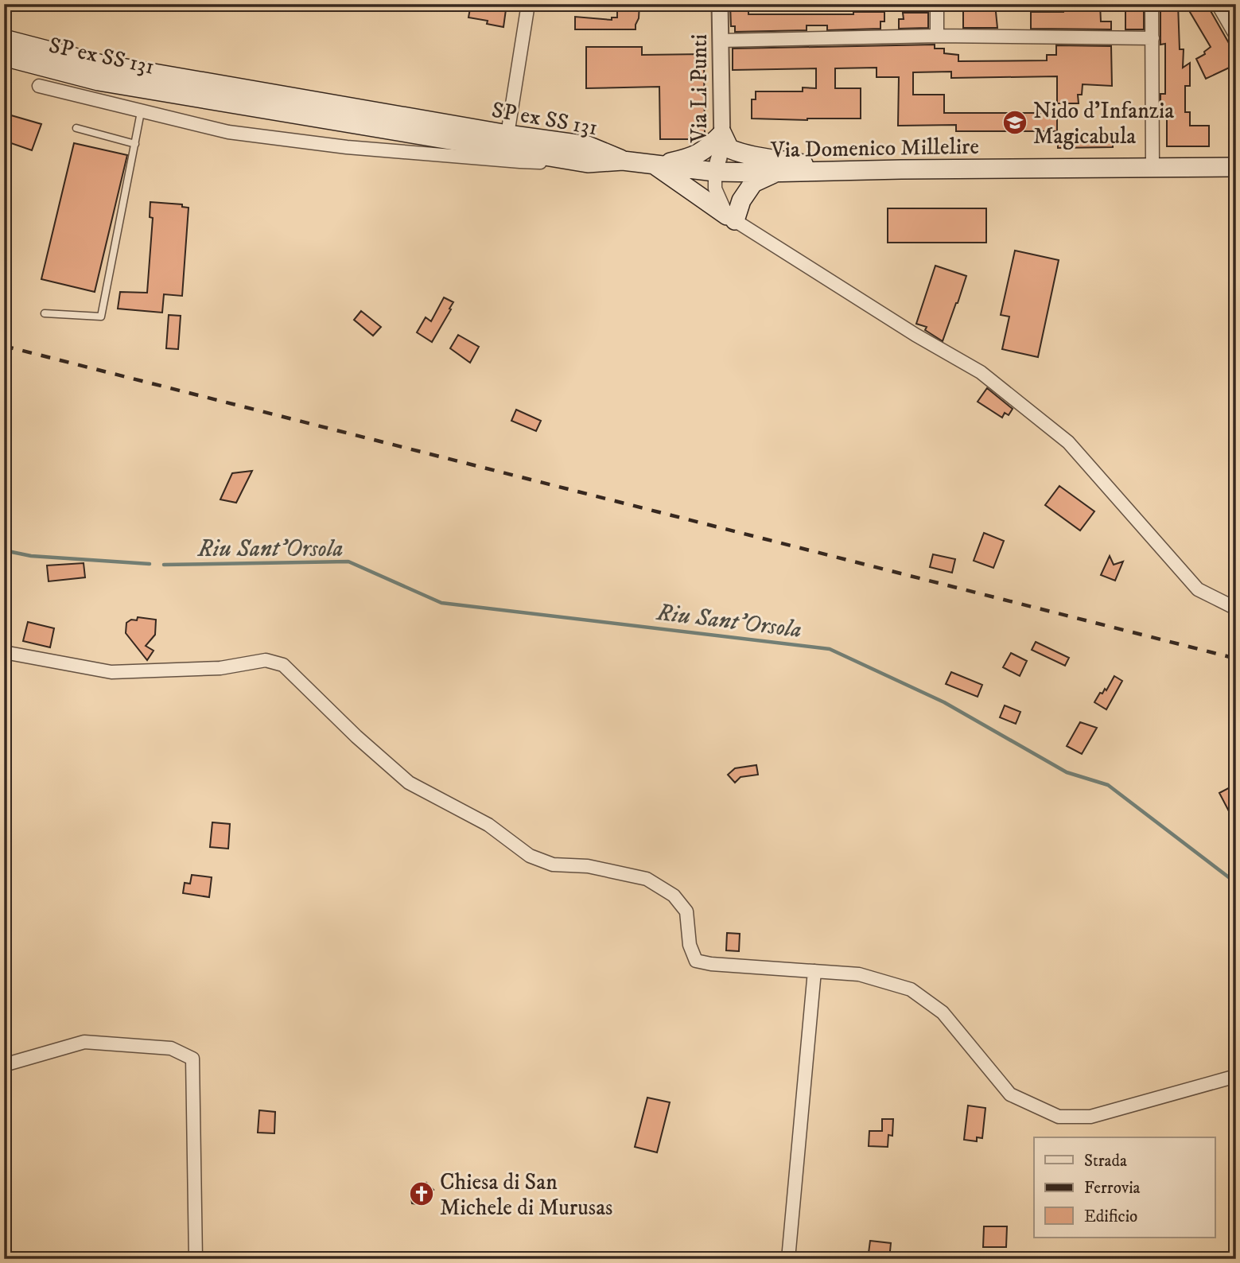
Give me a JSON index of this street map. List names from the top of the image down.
{
  "streets": {
    "main road": ["SP ex SS 131", "Via Domenico Millelire"],
    "street": ["Via Li Punti"]
  },
  "crossings": [
    ["SP ex SS 131", "Via Domenico Millelire"],
    ["Via Li Punti", "Via Domenico Millelire"]
  ],
  "water": ["Riu Sant'Orsola"],
  "places": {
    "school or university": ["Nido d'Infanzia Magicabula"],
    "church": ["Chiesa di San Michele di Murusas"]
  },
  "legend": ["Strada", "Ferrovia", "Edificio"]
}
